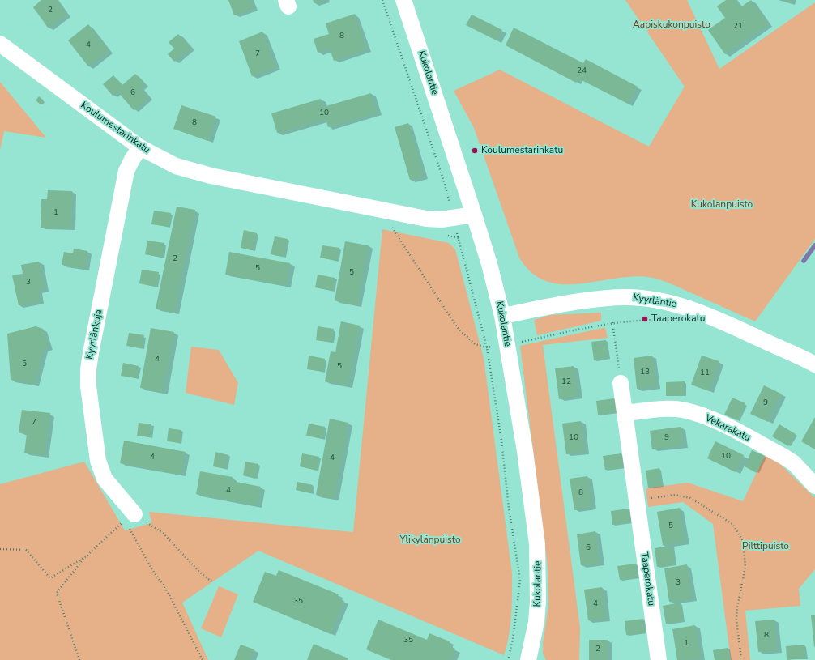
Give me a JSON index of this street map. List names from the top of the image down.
{
  "streets": {
    "street": [
      "Kukolantie",
      "Koulumestarinkatu",
      "Kyyrläntie",
      "Kyyrlänkuja",
      "Vekarakatu",
      "Taaperokatu"
    ]
  },
  "crossings": [
    ["Kukolantie", "Koulumestarinkatu"],
    ["Kukolantie", "Kyyrläntie"],
    ["Koulumestarinkatu", "Kyyrlänkuja"],
    ["Vekarakatu", "Taaperokatu"]
  ],
  "parks": [
    "Aapiskukonpuisto",
    "Kukolanpuisto",
    "Ylikylänpuisto",
    "Pilttipuisto"
  ],
  "places": ["Koulumestarinkatu", "Taaperokatu"],
  "house_numbers": [
    "2",
    "21",
    "8",
    "4",
    "7",
    "24",
    "6",
    "10",
    "8",
    "1",
    "2",
    "5",
    "5",
    "3",
    "4",
    "5",
    "5",
    "13",
    "11",
    "12",
    "9",
    "7",
    "10",
    "9",
    "10",
    "4",
    "4",
    "4",
    "8",
    "5",
    "6",
    "3",
    "35",
    "4",
    "8",
    "35",
    "1",
    "2"
  ]
}
